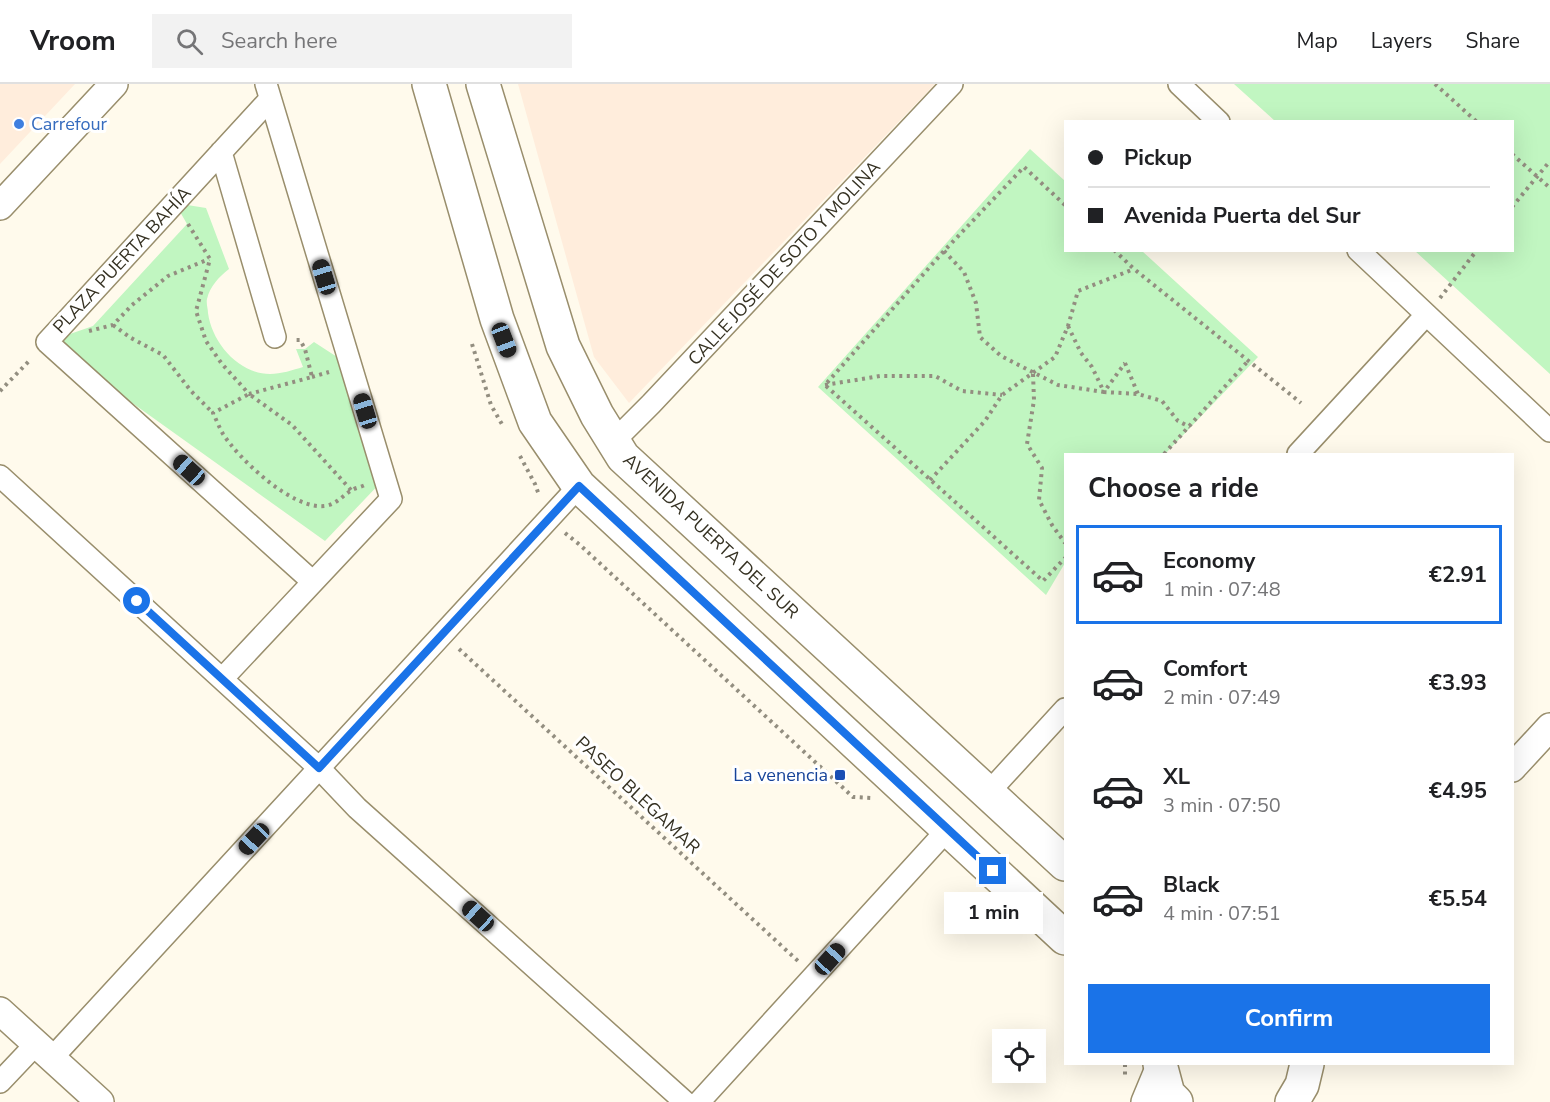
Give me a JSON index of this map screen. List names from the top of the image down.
{
  "streets": {
    "main road": ["AVENIDA PUERTA DEL SUR"],
    "street": ["PLAZA PUERTA BAHÍA", "CALLE JOSÉ DE SOTO Y MOLINA"],
    "path": ["PASEO BLEGAMAR"]
  },
  "crossings": [
    ["CALLE JOSÉ DE SOTO Y MOLINA", "AVENIDA PUERTA DEL SUR"]
  ],
  "places": {
    "other": ["Carrefour"],
    "transit": ["La venencia"]
  },
  "page": {
    "header": "Vroom",
    "search": "Search here",
    "nav": ["Map", "Layers", "Share"],
    "banner": ["Pickup", "Avenida Puerta del Sur"],
    "heading": "Choose a ride",
    "list": [
      {
        "name": "Economy",
        "note": "1 min · 07:48",
        "value": "€2.91"
      },
      {
        "name": "Comfort",
        "note": "2 min · 07:49",
        "value": "€3.93"
      },
      {
        "name": "XL",
        "note": "3 min · 07:50",
        "value": "€4.95"
      },
      {
        "name": "Black",
        "note": "4 min · 07:51",
        "value": "€5.54"
      }
    ],
    "bubble": "1 min",
    "buttons": "Confirm"
  }
}
